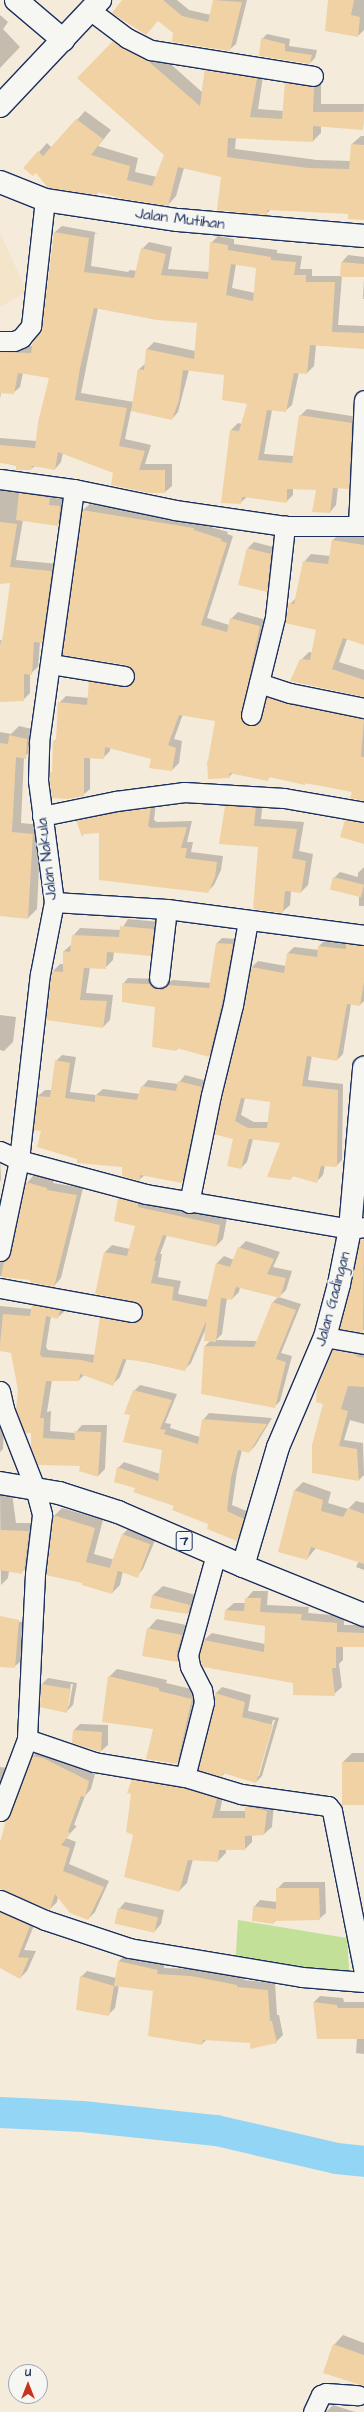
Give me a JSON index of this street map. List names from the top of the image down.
{
  "streets": {
    "main road": ["Jalan Mutihan", "Jalan Gadingan", "7"],
    "street": ["Jalan Nakula"]
  },
  "crossings": [
    ["Jalan Gadingan", "7"]
  ],
  "north": "top"
}
